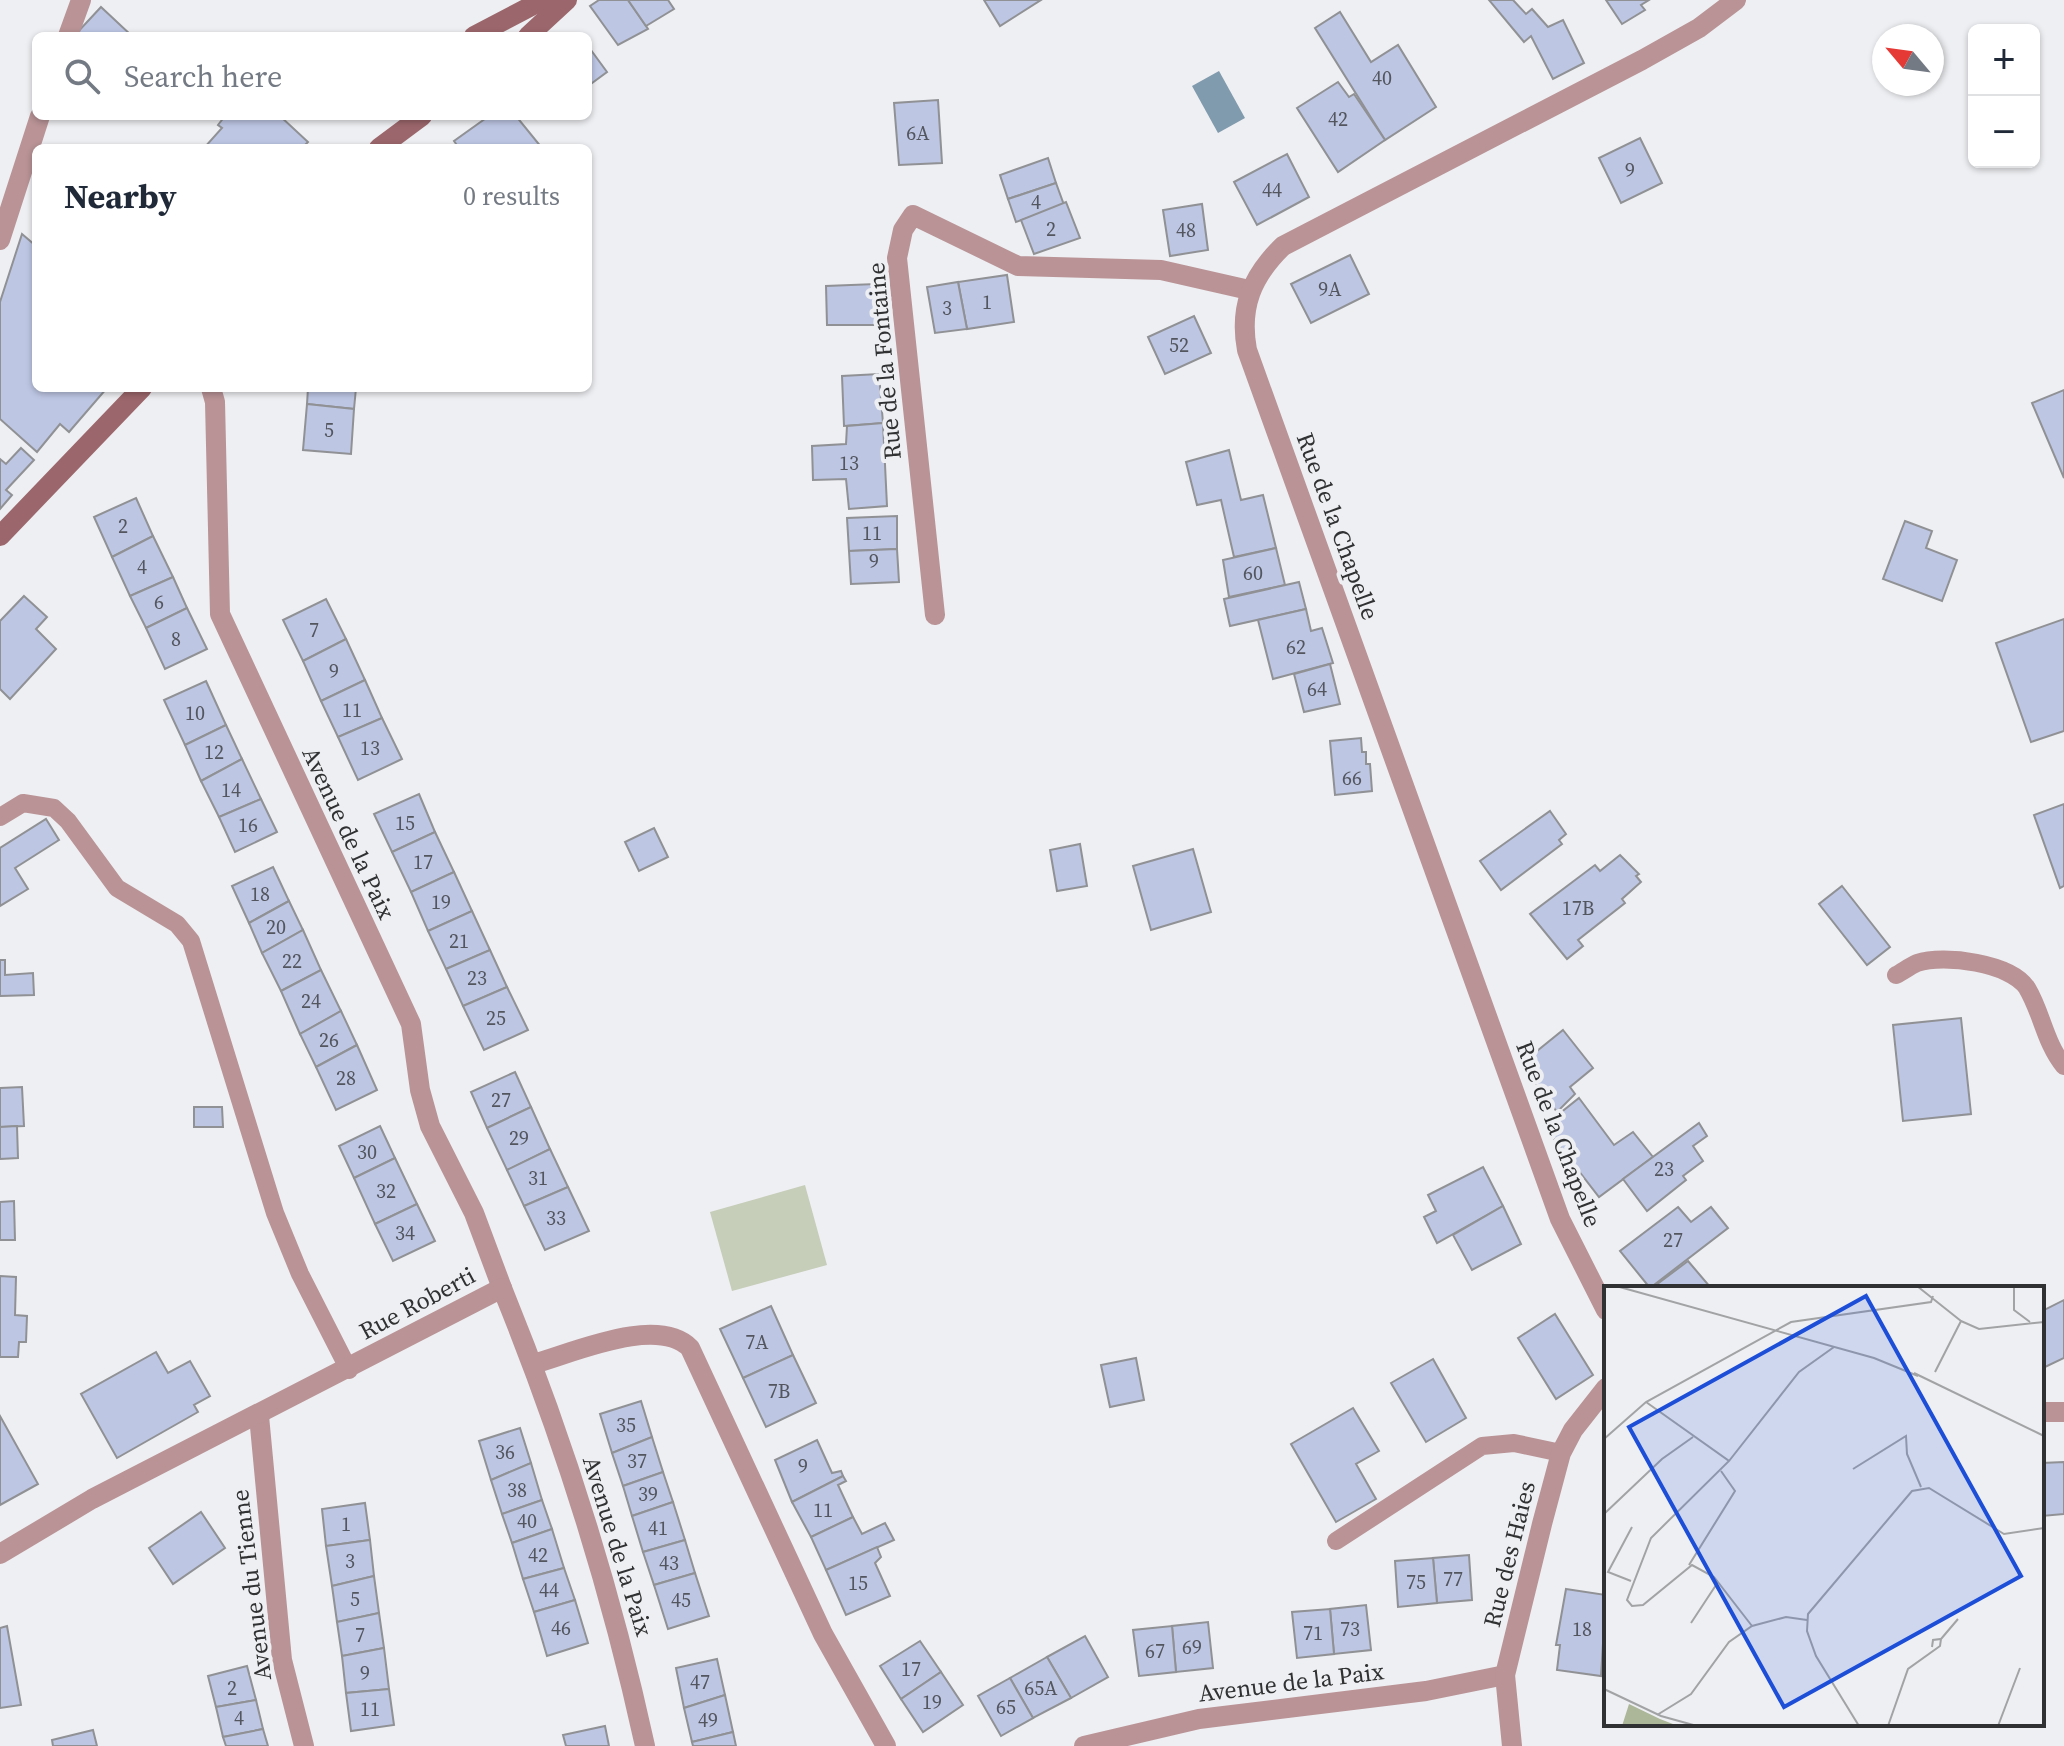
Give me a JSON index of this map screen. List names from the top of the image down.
{
  "streets": {
    "street": [
      "Rue de la Fontaine",
      "Rue de la Chapelle",
      "Avenue de la Paix",
      "Rue Roberti",
      "Rue des Haies",
      "Avenue du Tienne"
    ]
  },
  "crossings": [
    ["Rue de la Fontaine", "Rue de la Chapelle"],
    ["Avenue de la Paix", "Rue Roberti"],
    ["Avenue de la Paix", "Rue des Haies"],
    ["Rue Roberti", "Avenue du Tienne"]
  ],
  "house_numbers": [
    "40",
    "42",
    "6A",
    "9",
    "44",
    "4",
    "2",
    "48",
    "9A",
    "1",
    "3",
    "52",
    "5",
    "13",
    "2",
    "11",
    "9",
    "4",
    "60",
    "6",
    "7",
    "8",
    "62",
    "9",
    "64",
    "11",
    "10",
    "13",
    "12",
    "66",
    "14",
    "15",
    "16",
    "17",
    "18",
    "19",
    "17B",
    "20",
    "21",
    "22",
    "23",
    "24",
    "25",
    "26",
    "28",
    "27",
    "29",
    "30",
    "23",
    "31",
    "32",
    "33",
    "34",
    "27",
    "7A",
    "7B",
    "35",
    "36",
    "37",
    "9",
    "38",
    "39",
    "11",
    "40",
    "1",
    "41",
    "42",
    "3",
    "43",
    "77",
    "75",
    "15",
    "44",
    "5",
    "45",
    "46",
    "73",
    "18",
    "71",
    "7",
    "69",
    "67",
    "17",
    "9",
    "47",
    "2",
    "65A",
    "19",
    "65",
    "11",
    "4",
    "49"
  ],
  "north": "top left",
  "page": {
    "map_buttons": ["+", "−"],
    "search": "Search here",
    "heading": ["Nearby", "0 results"]
  }
}
